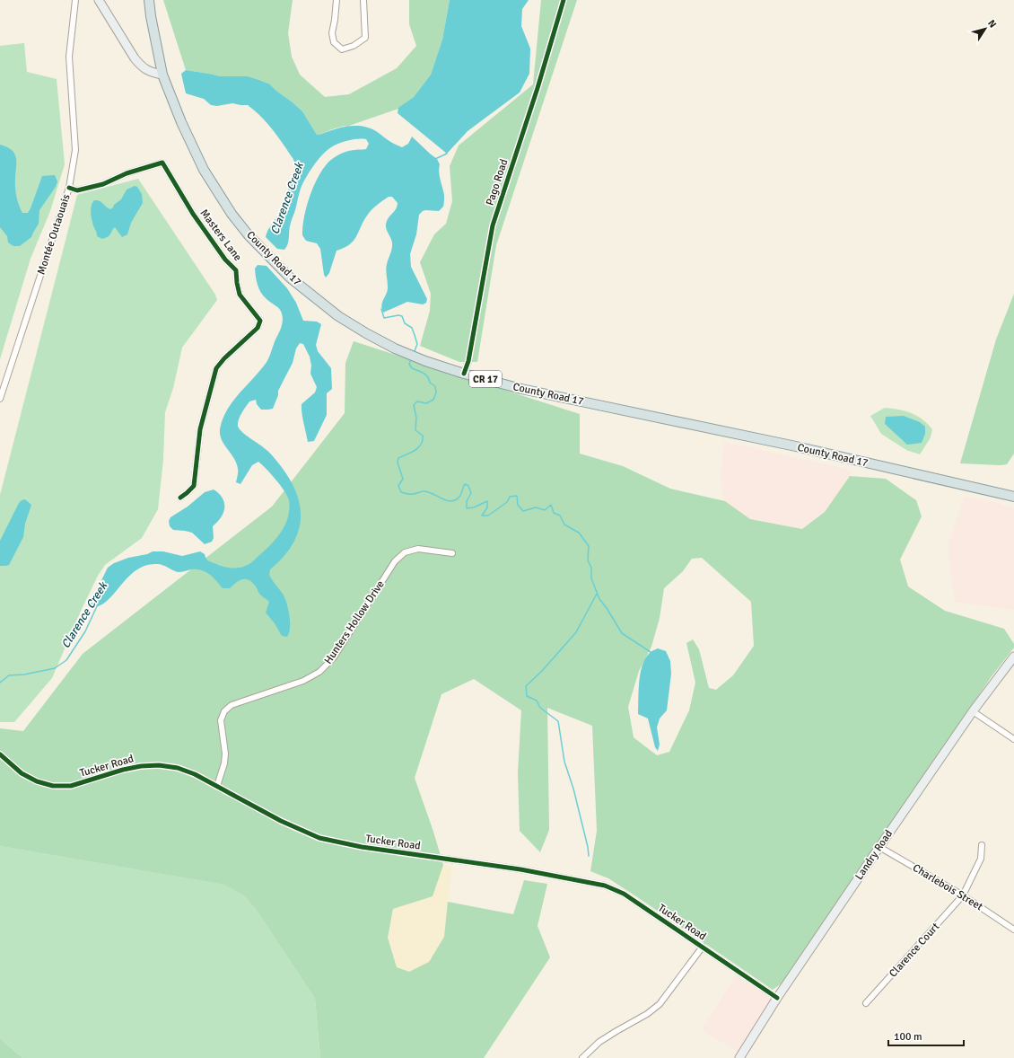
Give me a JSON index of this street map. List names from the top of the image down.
{
  "streets": {
    "main road": ["County Road 17", "CR 17", "Landry Road"],
    "street": [
      "Pago Road",
      "Montée Outaouais",
      "Masters Lane",
      "Hunters Hollow Drive",
      "Tucker Road",
      "Charlebois Street",
      "Clarence Court"
    ]
  },
  "crossings": [
    ["Pago Road", "County Road 17"],
    ["Montée Outaouais", "Masters Lane"],
    ["Hunters Hollow Drive", "Tucker Road"],
    ["Tucker Road", "Landry Road"],
    ["Landry Road", "Charlebois Street"],
    ["Charlebois Street", "Clarence Court"]
  ],
  "water": ["Clarence Creek"],
  "scale_bar": "100 m",
  "north": "top right"
}
